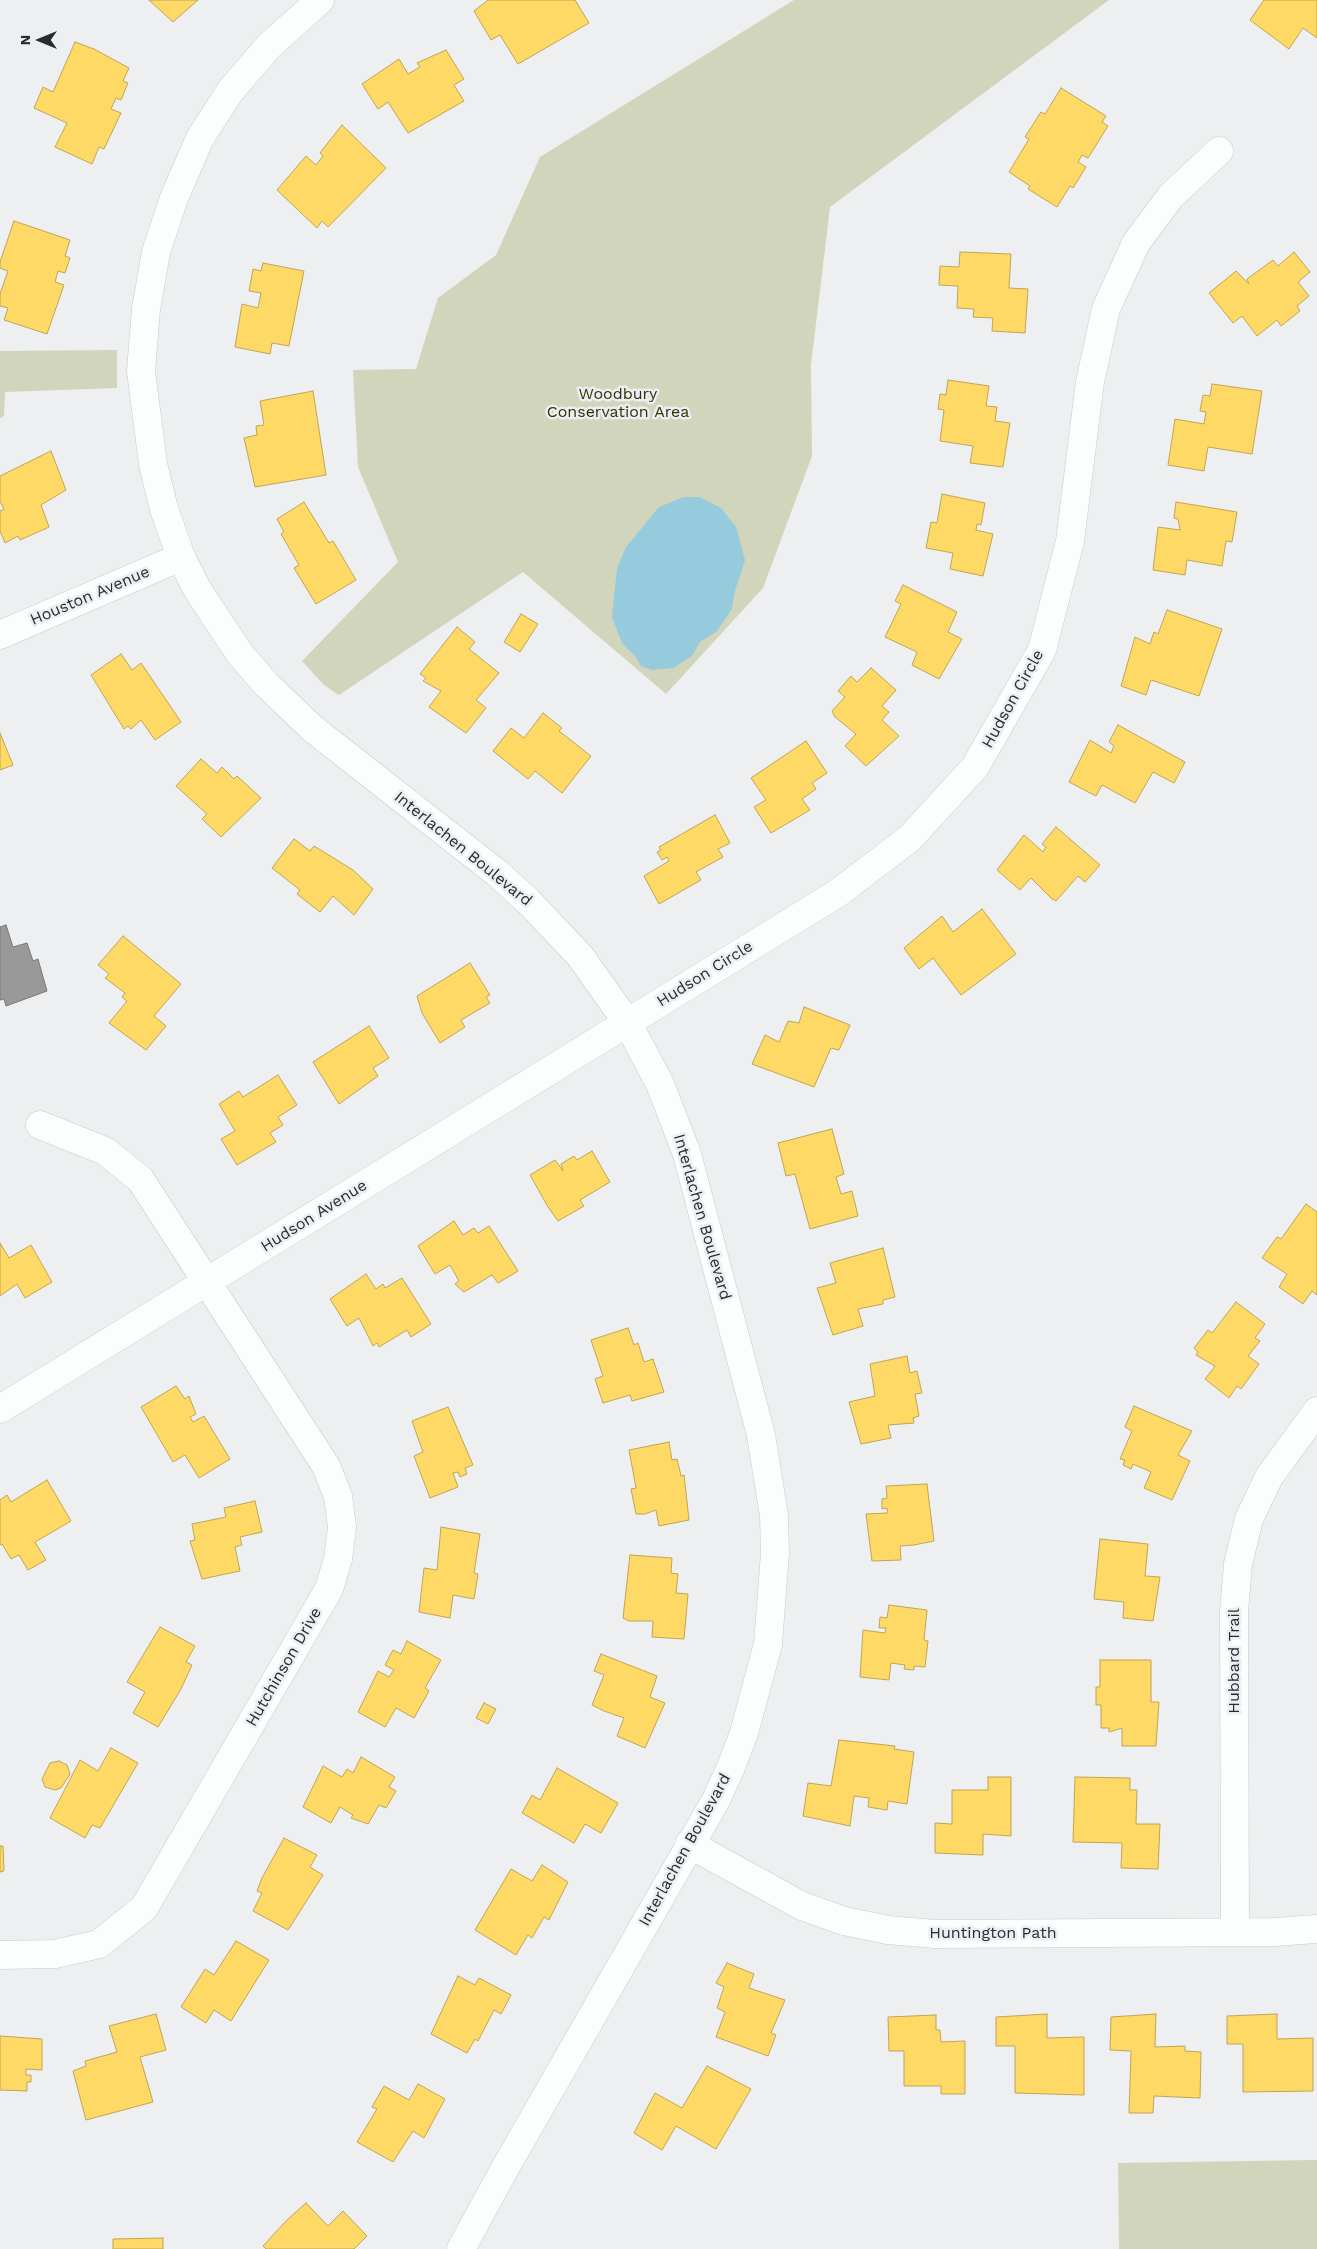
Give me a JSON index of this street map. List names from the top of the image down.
{
  "streets": {
    "street": [
      "Houston Avenue",
      "Hudson Circle",
      "Interlachen Boulevard",
      "Hudson Avenue",
      "Hubbard Trail",
      "Hutchinson Drive",
      "Huntington Path"
    ]
  },
  "crossings": [
    ["Houston Avenue", "Interlachen Boulevard"],
    ["Hudson Circle", "Interlachen Boulevard"],
    ["Hudson Circle", "Hudson Avenue"],
    ["Interlachen Boulevard", "Hudson Avenue"],
    ["Interlachen Boulevard", "Huntington Path"],
    ["Hudson Avenue", "Hutchinson Drive"],
    ["Hubbard Trail", "Huntington Path"]
  ],
  "parks": ["Woodbury Conservation Area"],
  "north": "left"
}
